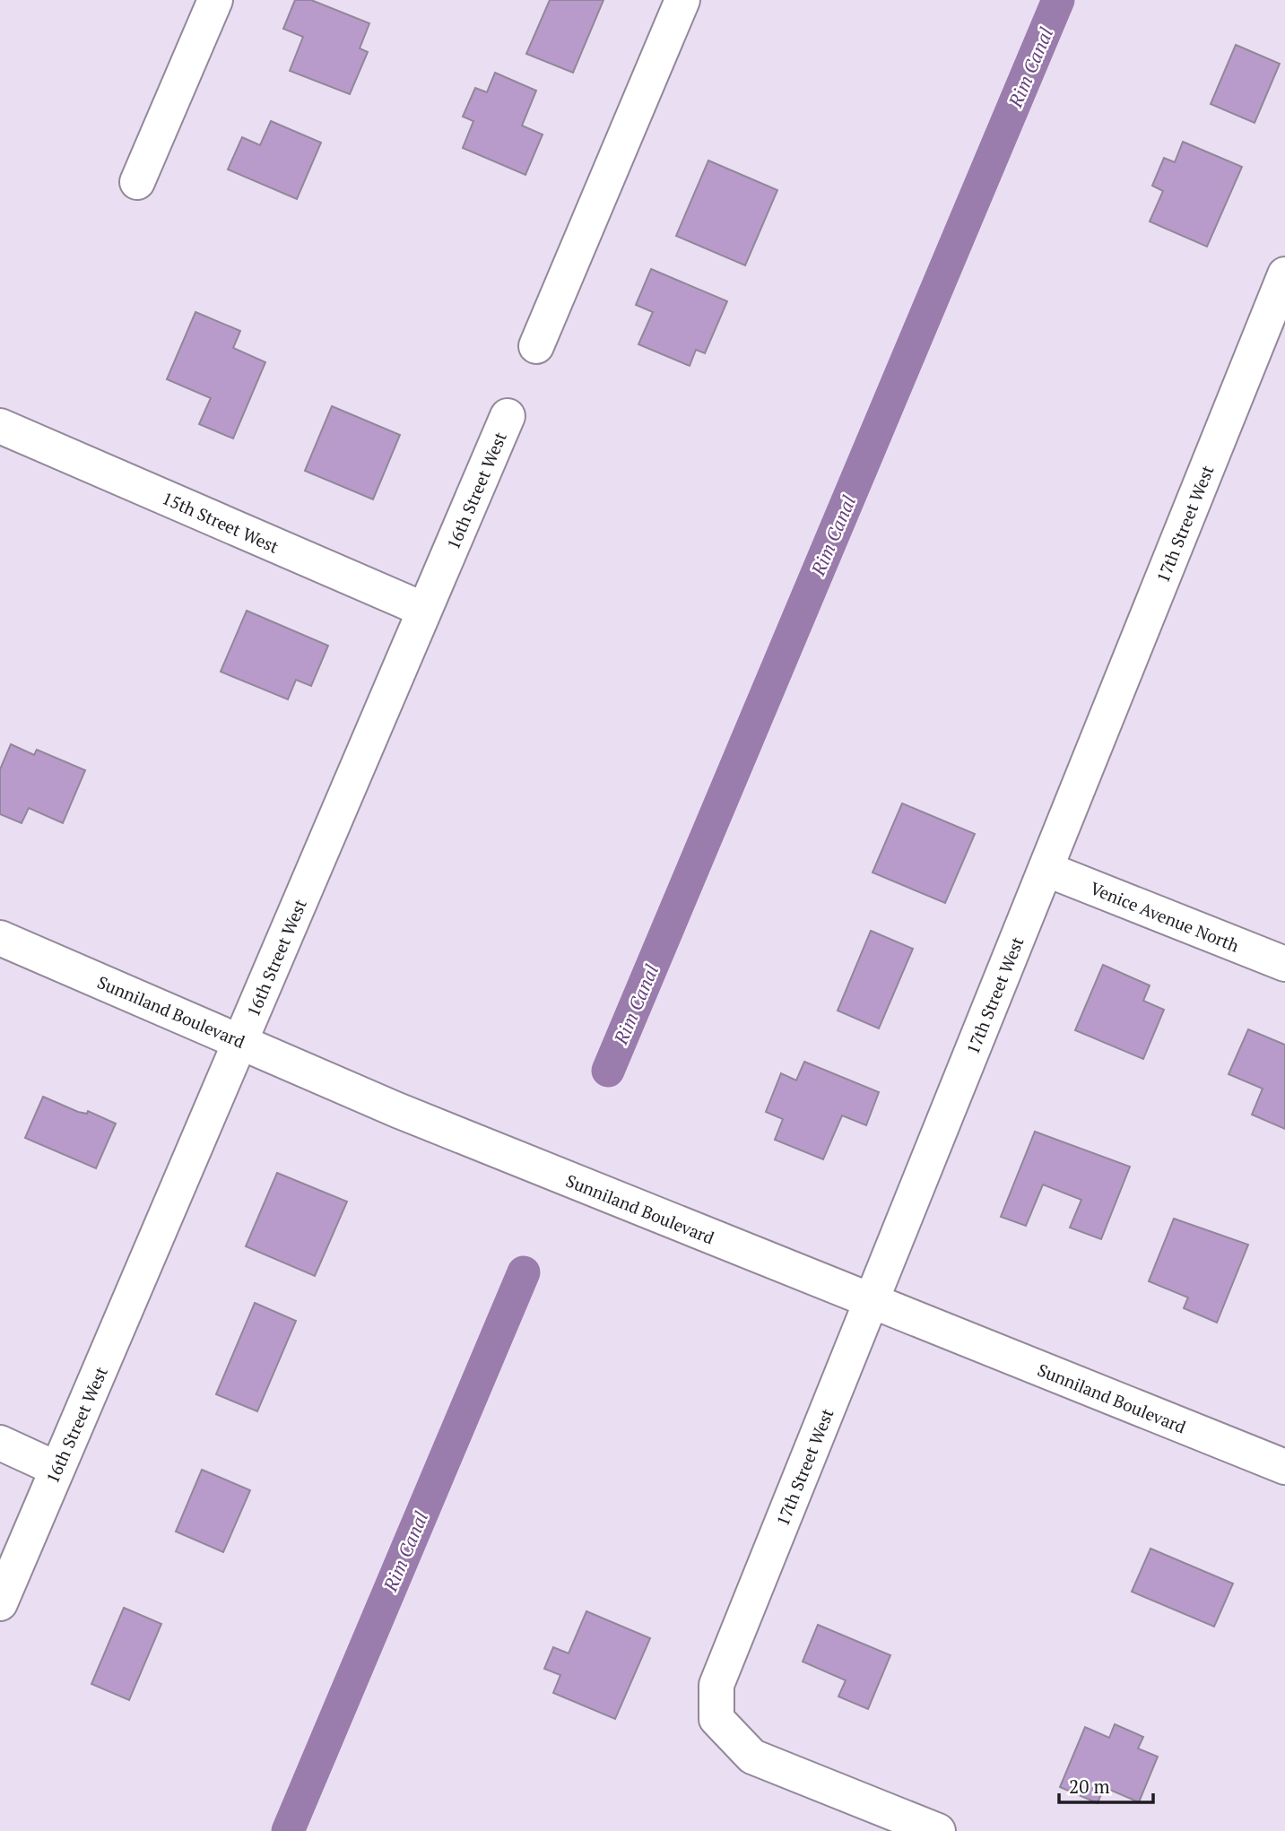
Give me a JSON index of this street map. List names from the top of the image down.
{
  "streets": {
    "street": [
      "16th Street West",
      "15th Street West",
      "17th Street West",
      "Venice Avenue North",
      "Sunniland Boulevard"
    ]
  },
  "crossings": [
    ["16th Street West", "15th Street West"],
    ["16th Street West", "Sunniland Boulevard"],
    ["17th Street West", "Venice Avenue North"],
    ["17th Street West", "Sunniland Boulevard"]
  ],
  "water": ["Rim Canal"],
  "scale_bar": "20 m"
}
